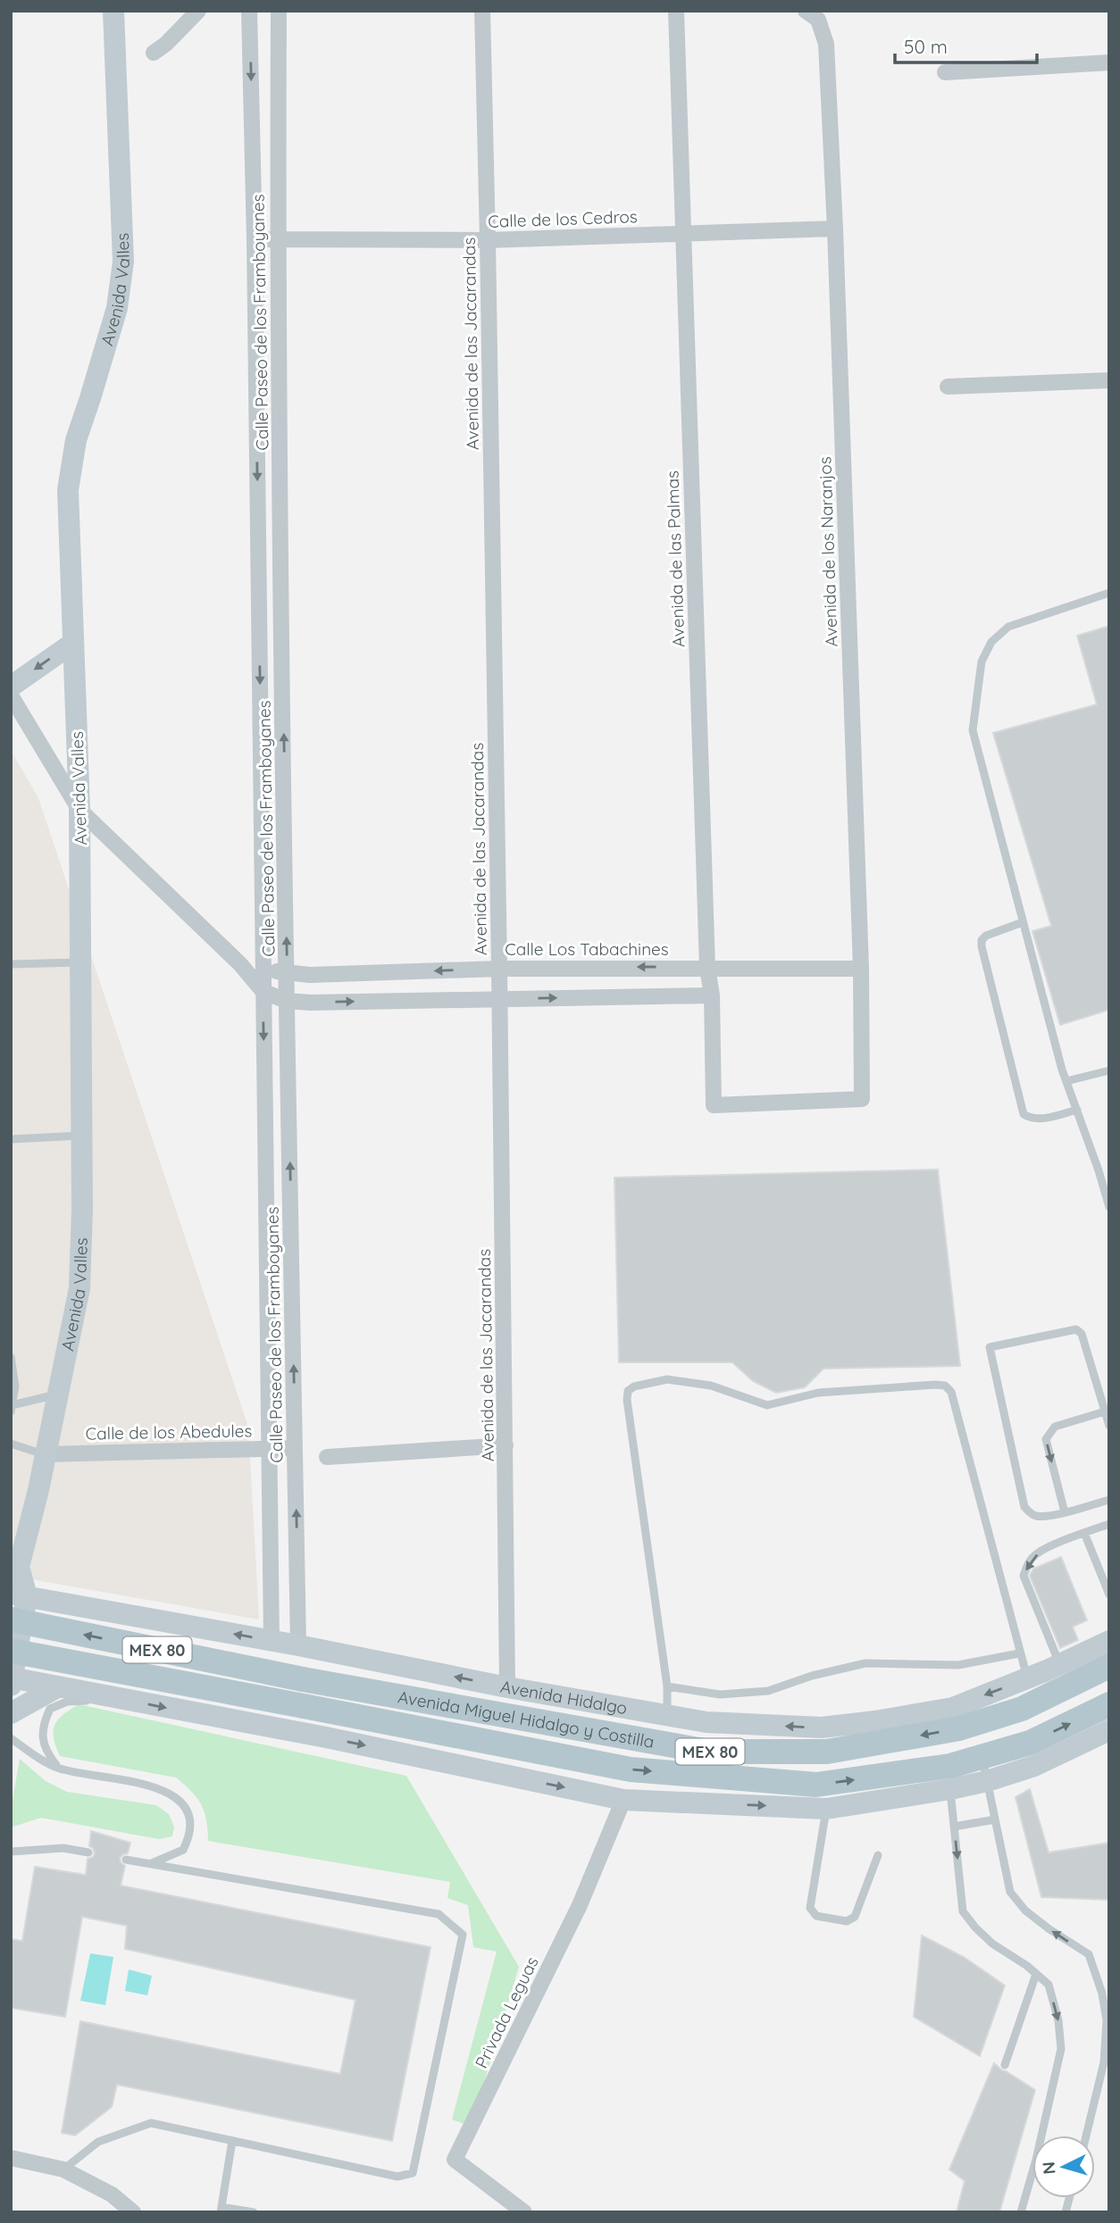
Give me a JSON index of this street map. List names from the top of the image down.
{
  "streets": {
    "main road": ["MEX 80", "Avenida Miguel Hidalgo y Costilla"],
    "street": [
      "Calle de los Cedros",
      "Avenida Valles",
      "Calle Paseo de los Framboyanes",
      "Avenida de las Jacarandas",
      "Avenida de los Naranjos",
      "Avenida de las Palmas",
      "Calle Los Tabachines",
      "Calle de los Abedules",
      "Avenida Hidalgo",
      "Privada Leguas"
    ]
  },
  "crossings": [
    ["Calle de los Cedros", "Calle Paseo de los Framboyanes"],
    ["Calle de los Cedros", "Avenida de las Jacarandas"],
    ["Calle de los Cedros", "Avenida de los Naranjos"],
    ["Calle de los Cedros", "Avenida de las Palmas"],
    ["Avenida Valles", "Calle de los Abedules"],
    ["Avenida Valles", "Avenida Hidalgo"],
    ["Calle Paseo de los Framboyanes", "Calle Los Tabachines"],
    ["Calle Paseo de los Framboyanes", "Calle de los Abedules"],
    ["Calle Paseo de los Framboyanes", "Avenida Hidalgo"],
    ["Avenida de las Jacarandas", "Calle Los Tabachines"],
    ["Avenida de las Jacarandas", "Avenida Hidalgo"],
    ["Avenida de los Naranjos", "Avenida de las Palmas"],
    ["Avenida de los Naranjos", "Calle Los Tabachines"],
    ["Avenida de las Palmas", "Calle Los Tabachines"],
    ["Avenida Hidalgo", "Avenida Miguel Hidalgo y Costilla"]
  ],
  "scale_bar": "50 m",
  "north": "left"
}
